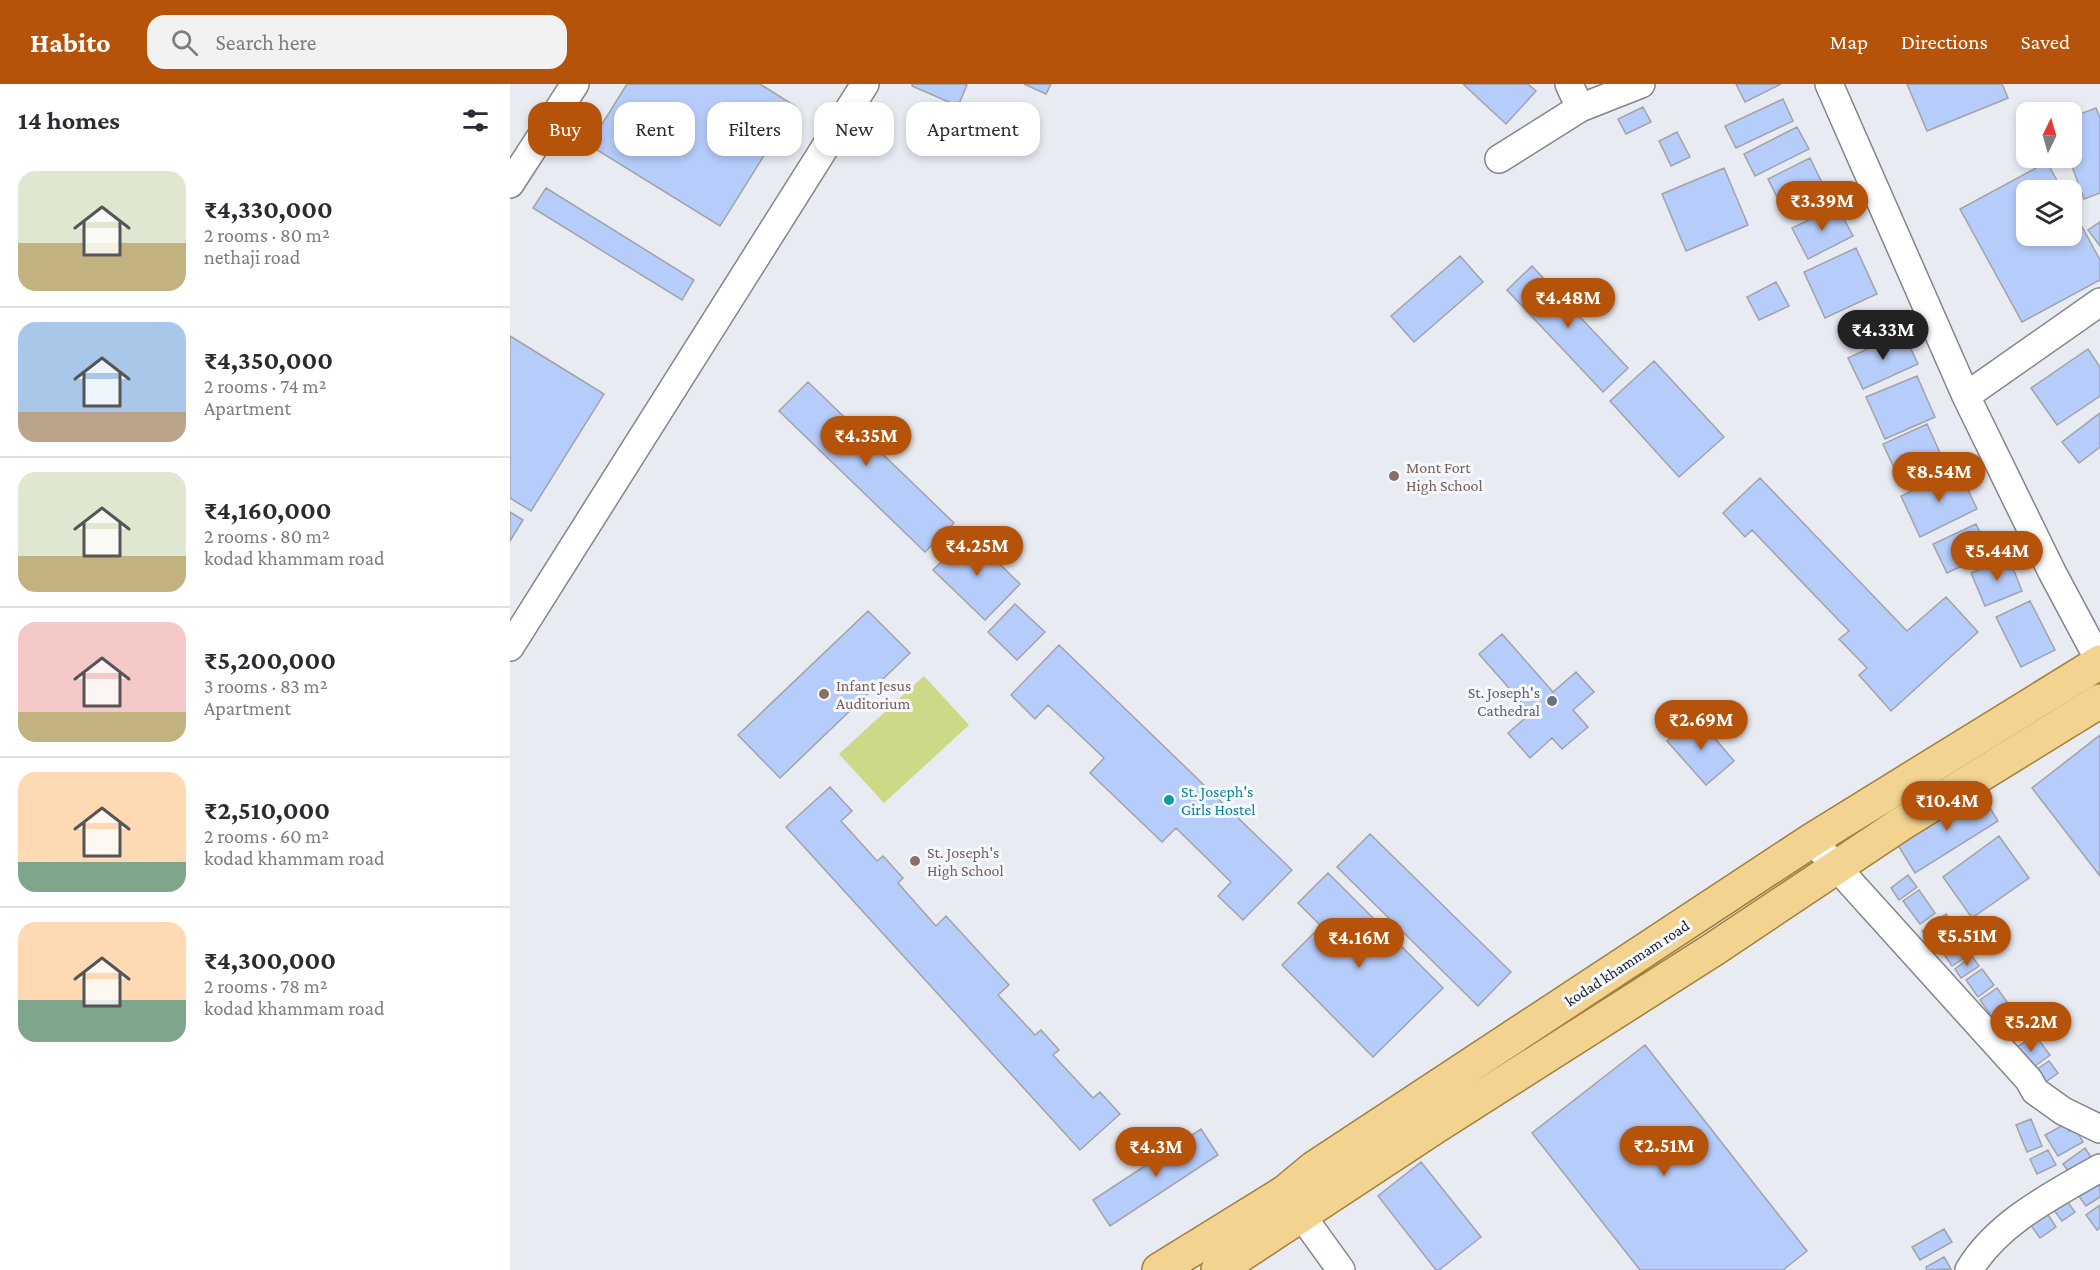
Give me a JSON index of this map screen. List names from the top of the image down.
{
  "streets": {
    "main road": ["kodad khammam road"]
  },
  "places": [
    "Mont Fort High School",
    "Infant Jesus Auditorium",
    "St. Joseph's Cathedral",
    "St. Joseph's Girls Hostel",
    "St. Joseph's High School"
  ],
  "north": "top",
  "page": {
    "header": "Habito",
    "search": "Search here",
    "nav": ["Map", "Directions", "Saved"],
    "heading": "14 homes",
    "chip": [
      "Buy",
      "Rent",
      "Filters",
      "New",
      "Apartment"
    ],
    "list": [
      {
        "name": "₹4,330,000",
        "note": "2 rooms · 80 m² · nethaji road"
      },
      {
        "name": "₹4,350,000",
        "note": "2 rooms · 74 m² · Apartment"
      },
      {
        "name": "₹4,160,000",
        "note": "2 rooms · 80 m² · kodad khammam road"
      },
      {
        "name": "₹5,200,000",
        "note": "3 rooms · 83 m² · Apartment"
      },
      {
        "name": "₹2,510,000",
        "note": "2 rooms · 60 m² · kodad khammam road"
      },
      {
        "name": "₹4,300,000",
        "note": "2 rooms · 78 m² · kodad khammam road"
      }
    ],
    "price": [
      "₹3.39M",
      "₹4.48M",
      "₹4.33M",
      "₹4.35M",
      "₹8.54M",
      "₹4.25M",
      "₹5.44M",
      "₹2.69M",
      "₹10.4M",
      "₹5.51M",
      "₹4.16M",
      "₹5.2M",
      "₹2.51M",
      "₹4.3M"
    ]
  }
}
